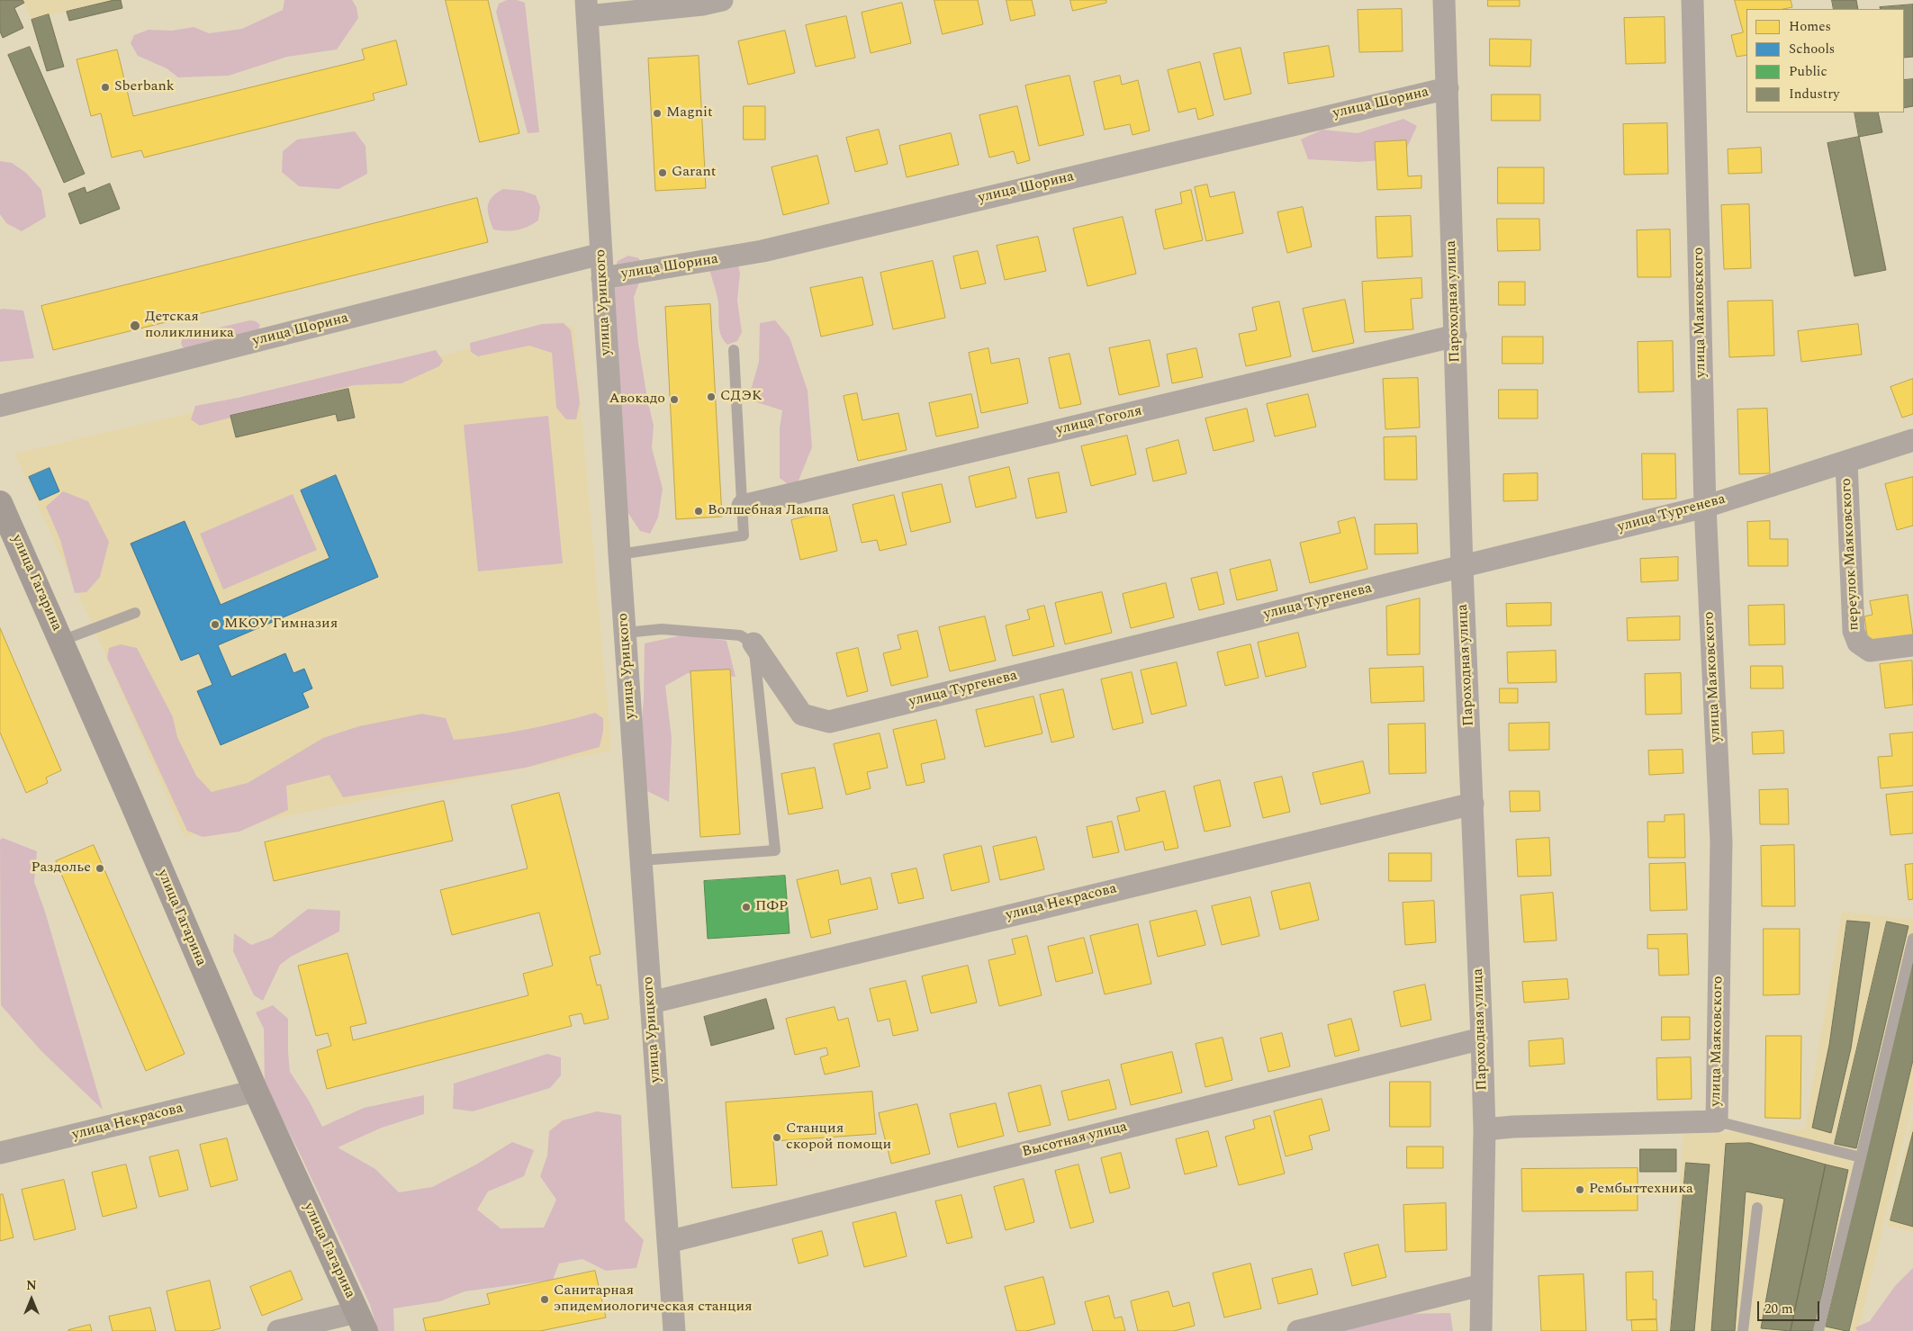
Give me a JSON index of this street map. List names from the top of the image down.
{
  "streets": {
    "street": [
      "улица Шорина",
      "Пароходная улица",
      "улица Урицкого",
      "улица Маяковского",
      "улица Гоголя",
      "улица Тургенева",
      "переулок Маяковского",
      "улица Гагарина",
      "улица Некрасова",
      "Высотная улица"
    ]
  },
  "crossings": [
    ["улица Шорина", "Пароходная улица"],
    ["улица Шорина", "улица Урицкого"],
    ["Пароходная улица", "улица Маяковского"],
    ["Пароходная улица", "улица Гоголя"],
    ["Пароходная улица", "улица Тургенева"],
    ["Пароходная улица", "улица Некрасова"],
    ["Пароходная улица", "Высотная улица"],
    ["улица Урицкого", "улица Некрасова"],
    ["улица Урицкого", "Высотная улица"],
    ["улица Маяковского", "улица Тургенева"],
    ["улица Тургенева", "переулок Маяковского"],
    ["улица Гагарина", "улица Некрасова"]
  ],
  "places": [
    "Sberbank",
    "Magnit",
    "Garant",
    "Детская поликлиника",
    "СДЭК",
    "Авокадо",
    "Волшебная Лампа",
    "МКОУ Гимназия",
    "Раздолье",
    "ПФР",
    "Станция скорой помощи",
    "Рембыттехника",
    "Санитарная эпидемиологическая станция"
  ],
  "legend": [
    "Homes",
    "Schools",
    "Public",
    "Industry"
  ],
  "scale_bar": "20 m",
  "north": "top"
}
